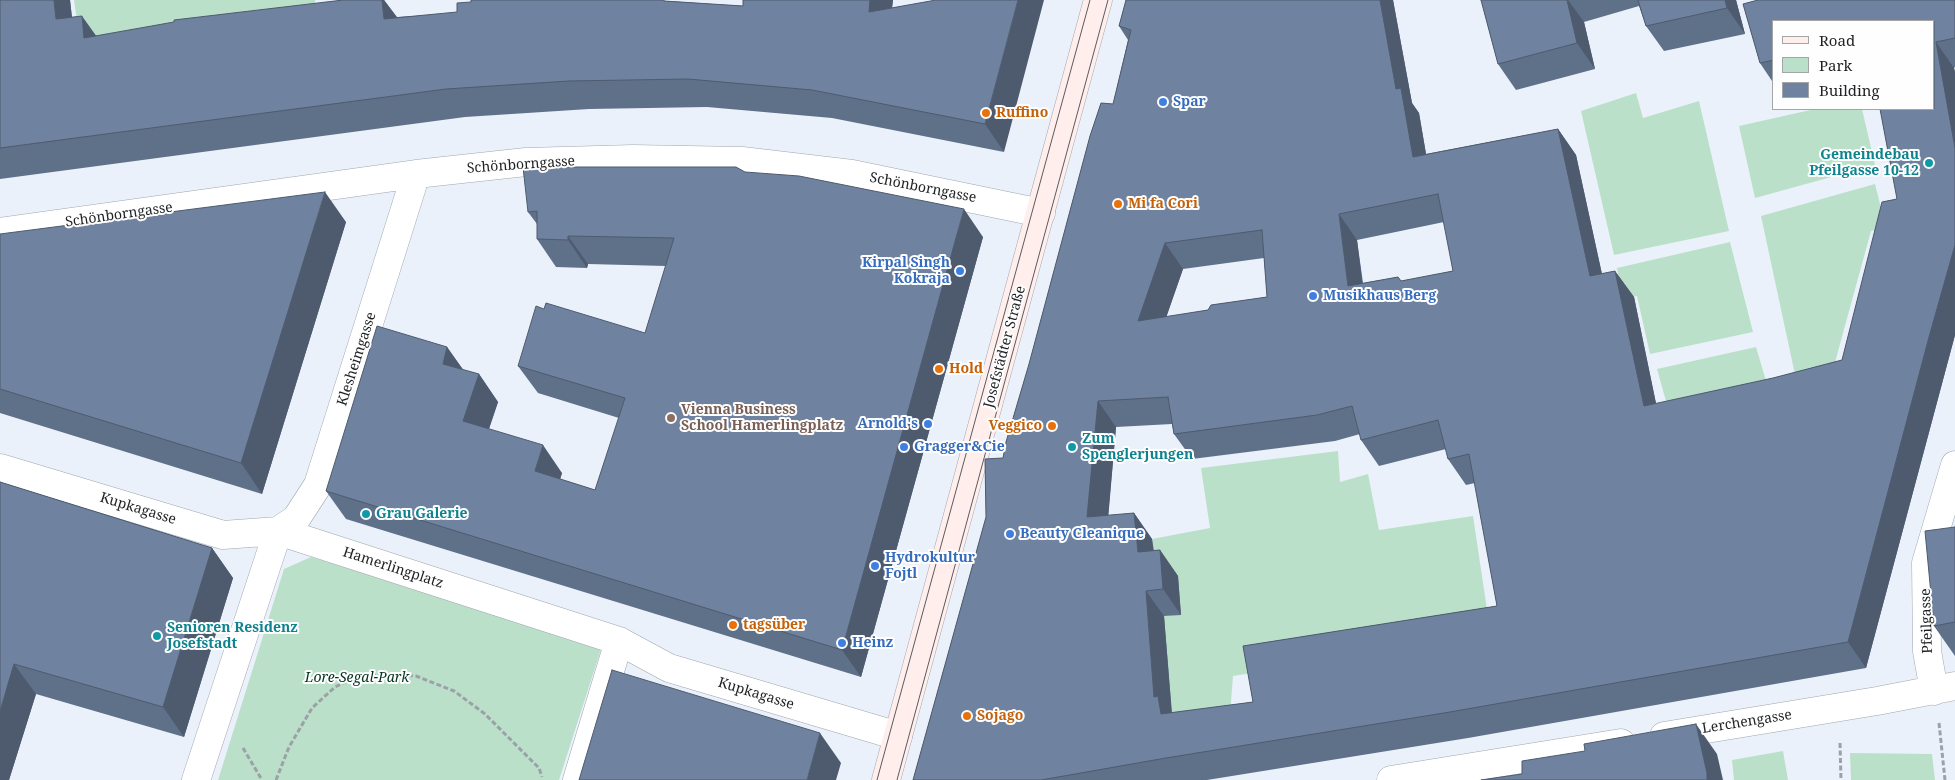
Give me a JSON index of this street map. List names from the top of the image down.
{
  "streets": {
    "street": [
      "Schönborngasse",
      "Josefstädter Straße",
      "Klesheimgasse",
      "Kupkagasse",
      "Hamerlingplatz",
      "Pfeilgasse",
      "Lerchengasse"
    ]
  },
  "crossings": [
    ["Schönborngasse", "Josefstädter Straße"],
    ["Schönborngasse", "Klesheimgasse"],
    ["Josefstädter Straße", "Kupkagasse"],
    ["Klesheimgasse", "Kupkagasse"],
    ["Klesheimgasse", "Hamerlingplatz"],
    ["Kupkagasse", "Hamerlingplatz"],
    ["Pfeilgasse", "Lerchengasse"]
  ],
  "parks": ["Lore-Segal-Park"],
  "places": [
    "Spar",
    "Ruffino",
    "Gemeindebau Pfeilgasse 10-12",
    "Mi fa Cori",
    "Kirpal Singh Kokraja",
    "Musikhaus Berg",
    "Hold",
    "Vienna Business School Hamerlingplatz",
    "Arnold's",
    "Veggico",
    "Gragger&Cie",
    "Zum Spenglerjungen",
    "Grau Galerie",
    "Beauty Cleanique",
    "Hydrokultur Fojtl",
    "tagsüber",
    "Senioren Residenz Josefstadt",
    "Heinz",
    "Sojago"
  ],
  "legend": ["Road", "Park", "Building"]
}
